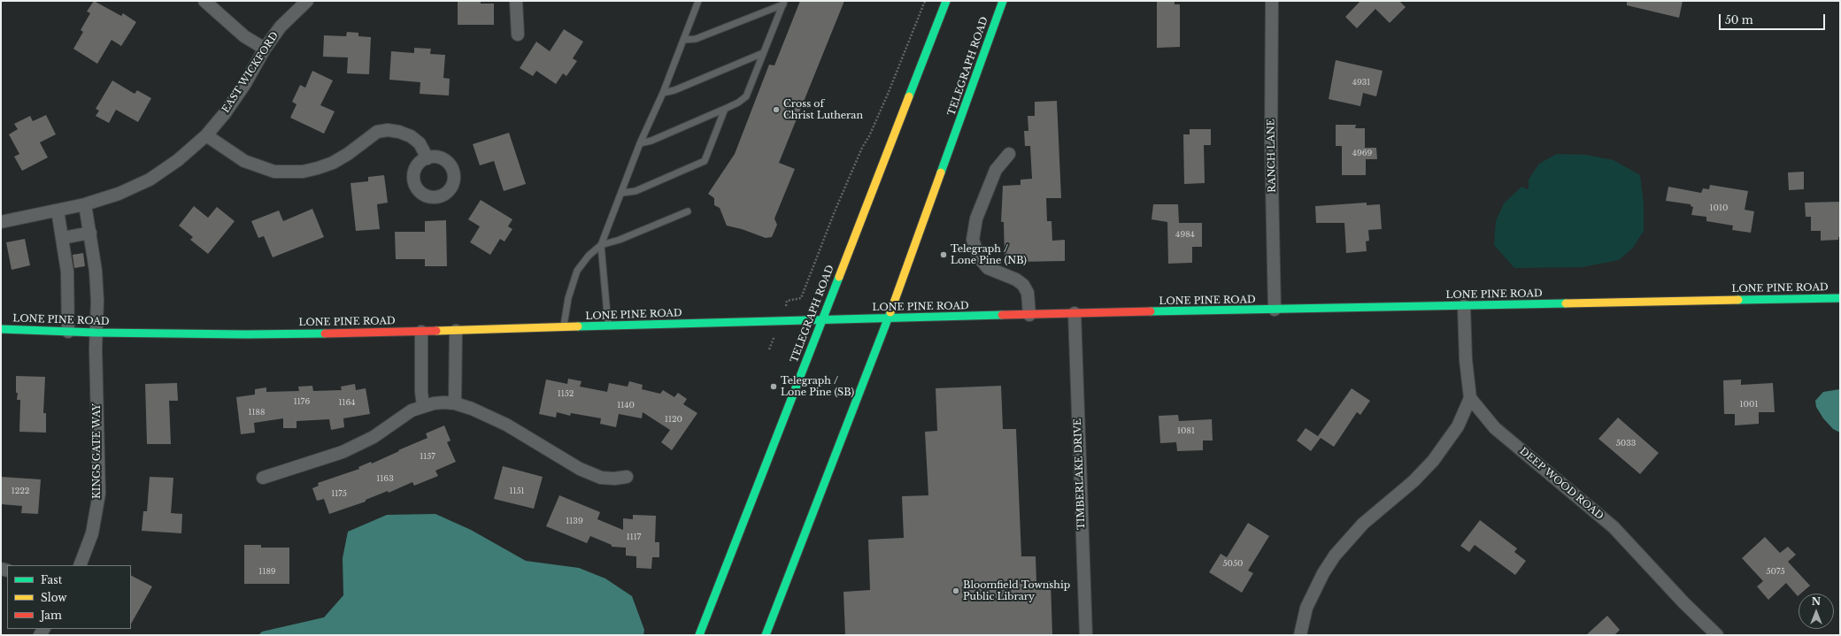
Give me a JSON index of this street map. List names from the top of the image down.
{
  "streets": {
    "main road": ["TELEGRAPH ROAD", "LONE PINE ROAD"],
    "street": [
      "EAST WICKFORD",
      "RANCH LANE",
      "KINGS GATE WAY",
      "TIMBERLAKE DRIVE",
      "DEEP WOOD ROAD"
    ]
  },
  "crossings": [
    ["TELEGRAPH ROAD", "LONE PINE ROAD"],
    ["RANCH LANE", "LONE PINE ROAD"],
    ["LONE PINE ROAD", "KINGS GATE WAY"],
    ["LONE PINE ROAD", "TIMBERLAKE DRIVE"]
  ],
  "places": [
    "Cross of Christ Lutheran",
    "Telegraph / Lone Pine (NB)",
    "Telegraph / Lone Pine (SB)",
    "Bloomfield Township Public Library"
  ],
  "house_numbers": [
    "4931",
    "4969",
    "1010",
    "4984",
    "1152",
    "1176",
    "1164",
    "1001",
    "1140",
    "1188",
    "1120",
    "1081",
    "5033",
    "1157",
    "1163",
    "1222",
    "1151",
    "1175",
    "1139",
    "1117",
    "5050",
    "1189",
    "5075"
  ],
  "legend": ["Fast", "Slow", "Jam"],
  "scale_bar": "50 m",
  "north": "top"
}
